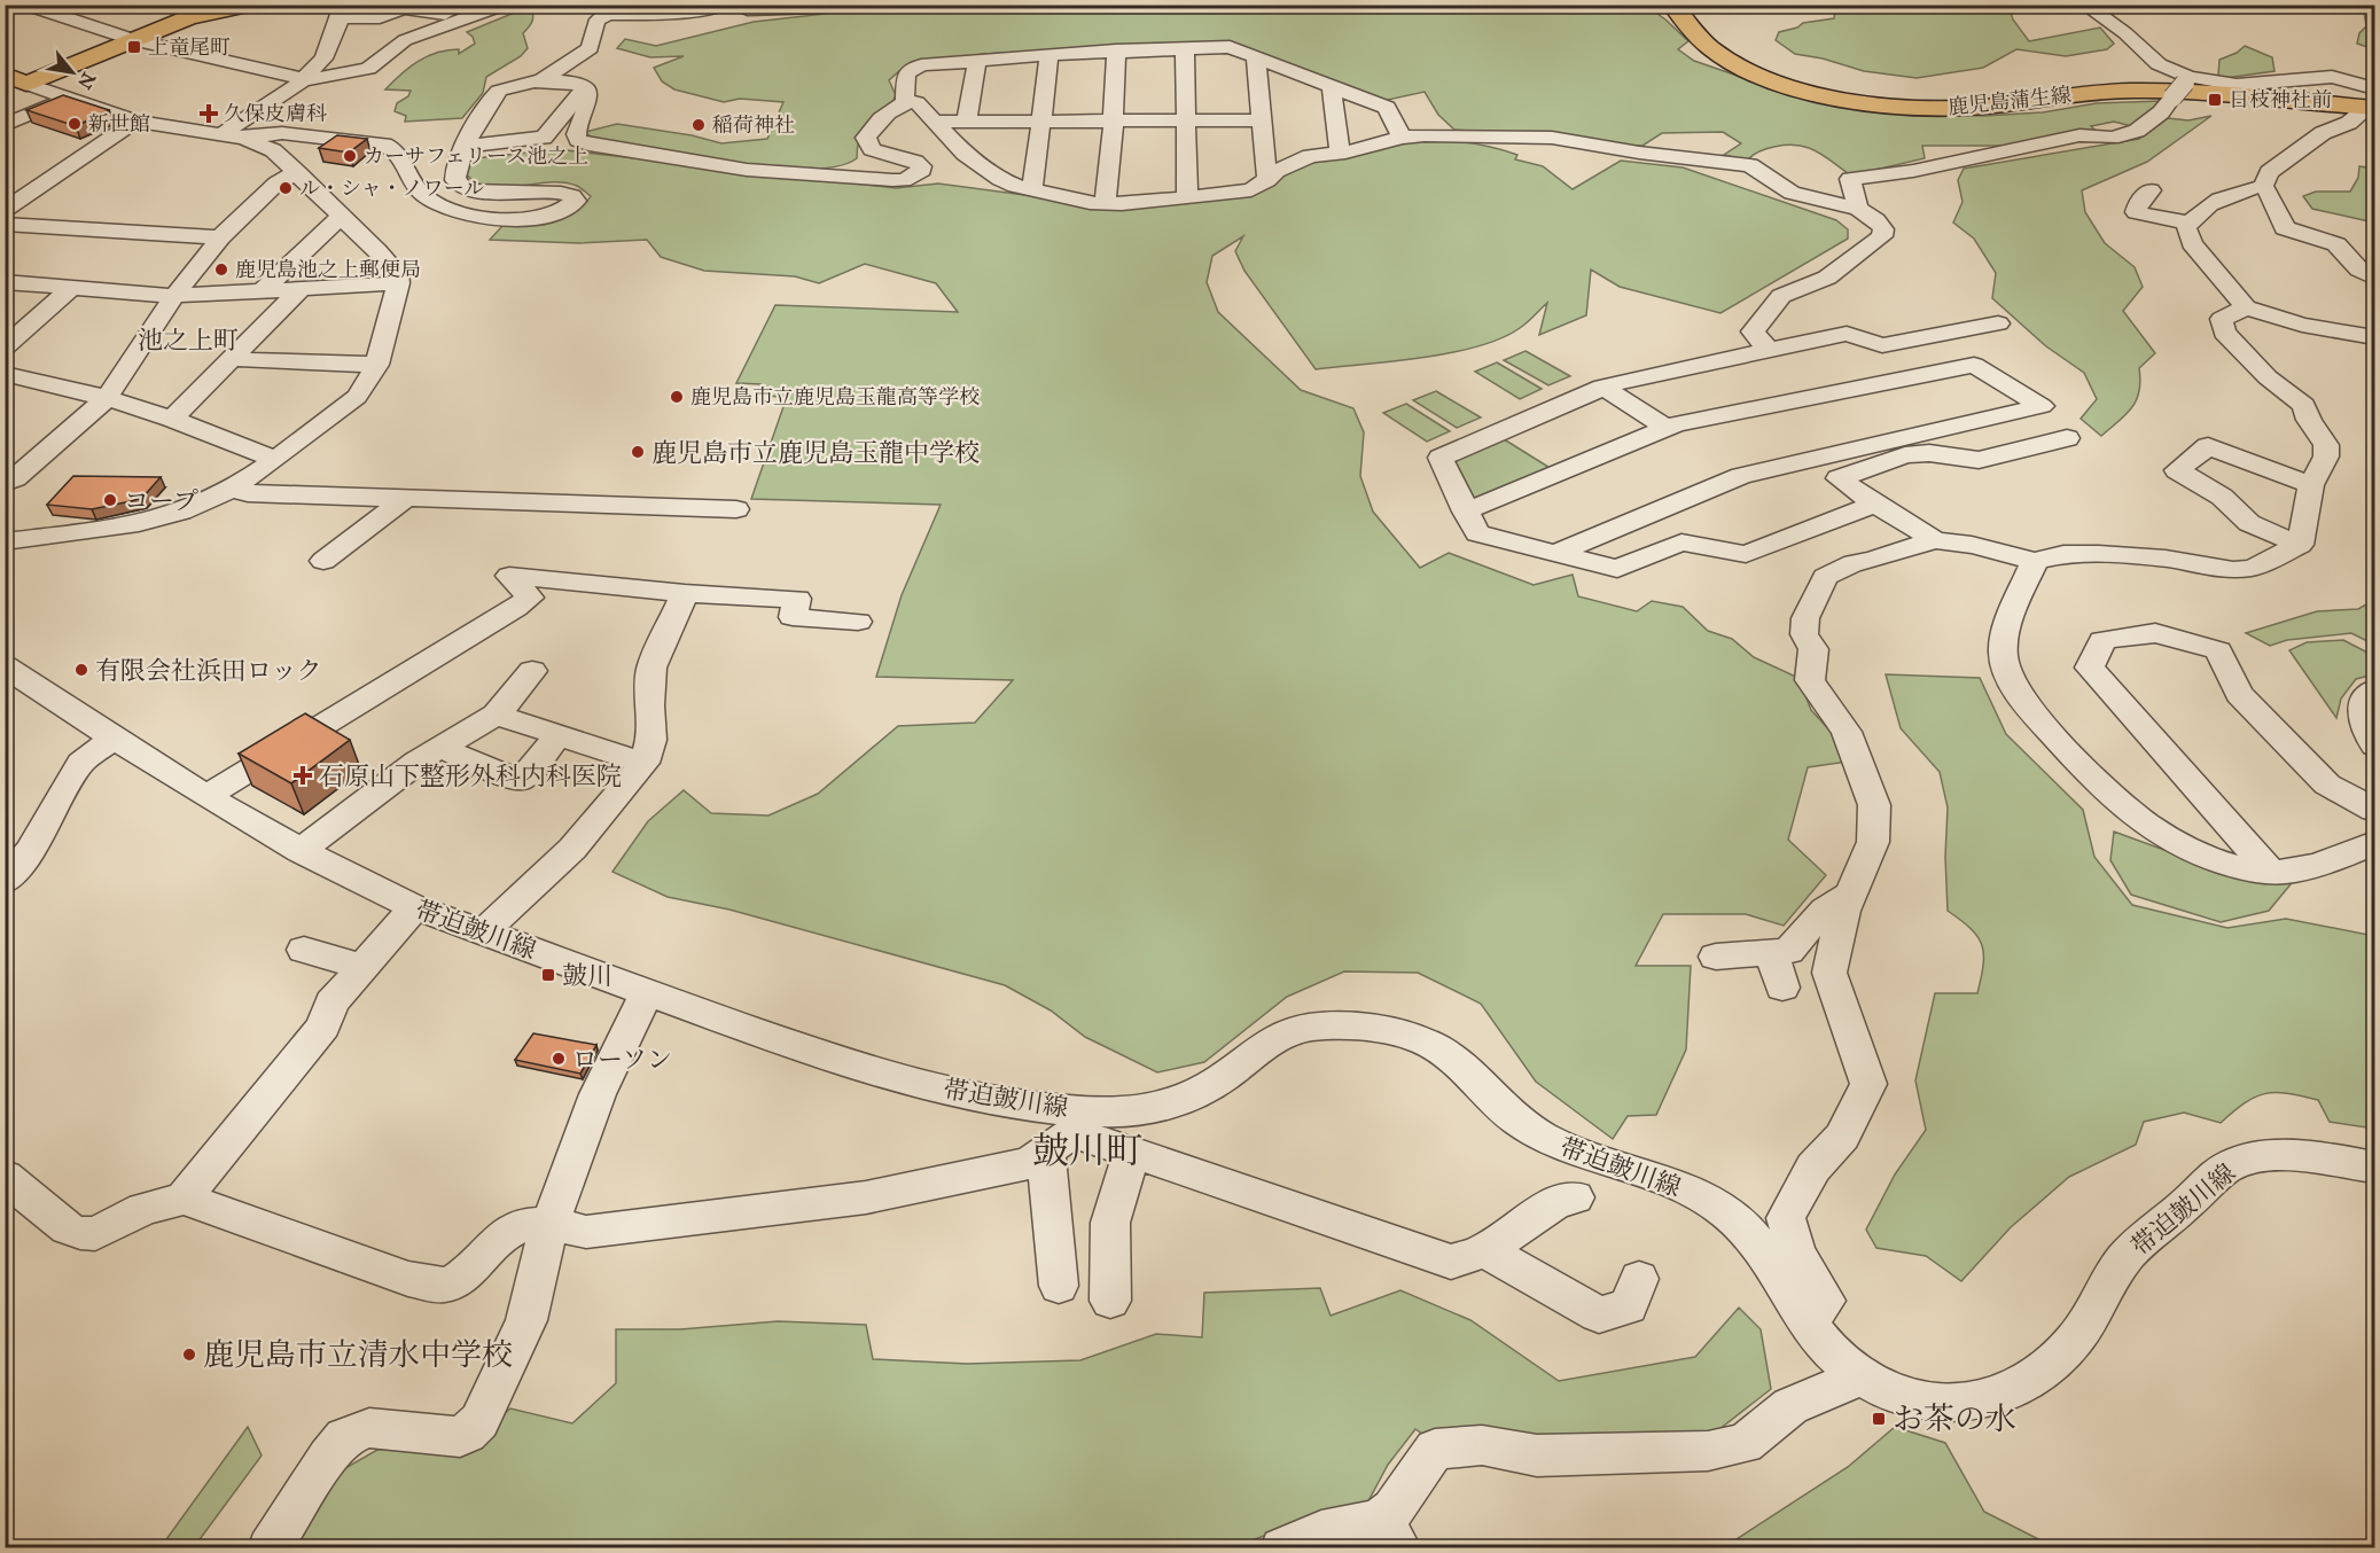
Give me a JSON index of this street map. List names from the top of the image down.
{
  "streets": {
    "main road": ["鹿児島蒲生線"],
    "street": ["帯迫皷川線"]
  },
  "districts": ["池之上町", "皷川町"],
  "places": {
    "transit": [
      "上竜尾町",
      "日枝神社前",
      "皷川",
      "お茶の水"
    ],
    "health": ["久保皮膚科", "石原山下整形外科内科医院"],
    "other": [
      "新世館",
      "稲荷神社",
      "カーサフェリース池之上",
      "ル・シャ・ノワール",
      "鹿児島池之上郵便局",
      "鹿児島市立鹿児島玉龍高等学校",
      "鹿児島市立鹿児島玉龍中学校",
      "コープ",
      "有限会社浜田ロック",
      "ローソン",
      "鹿児島市立清水中学校"
    ]
  },
  "north": "bottom right"
}
